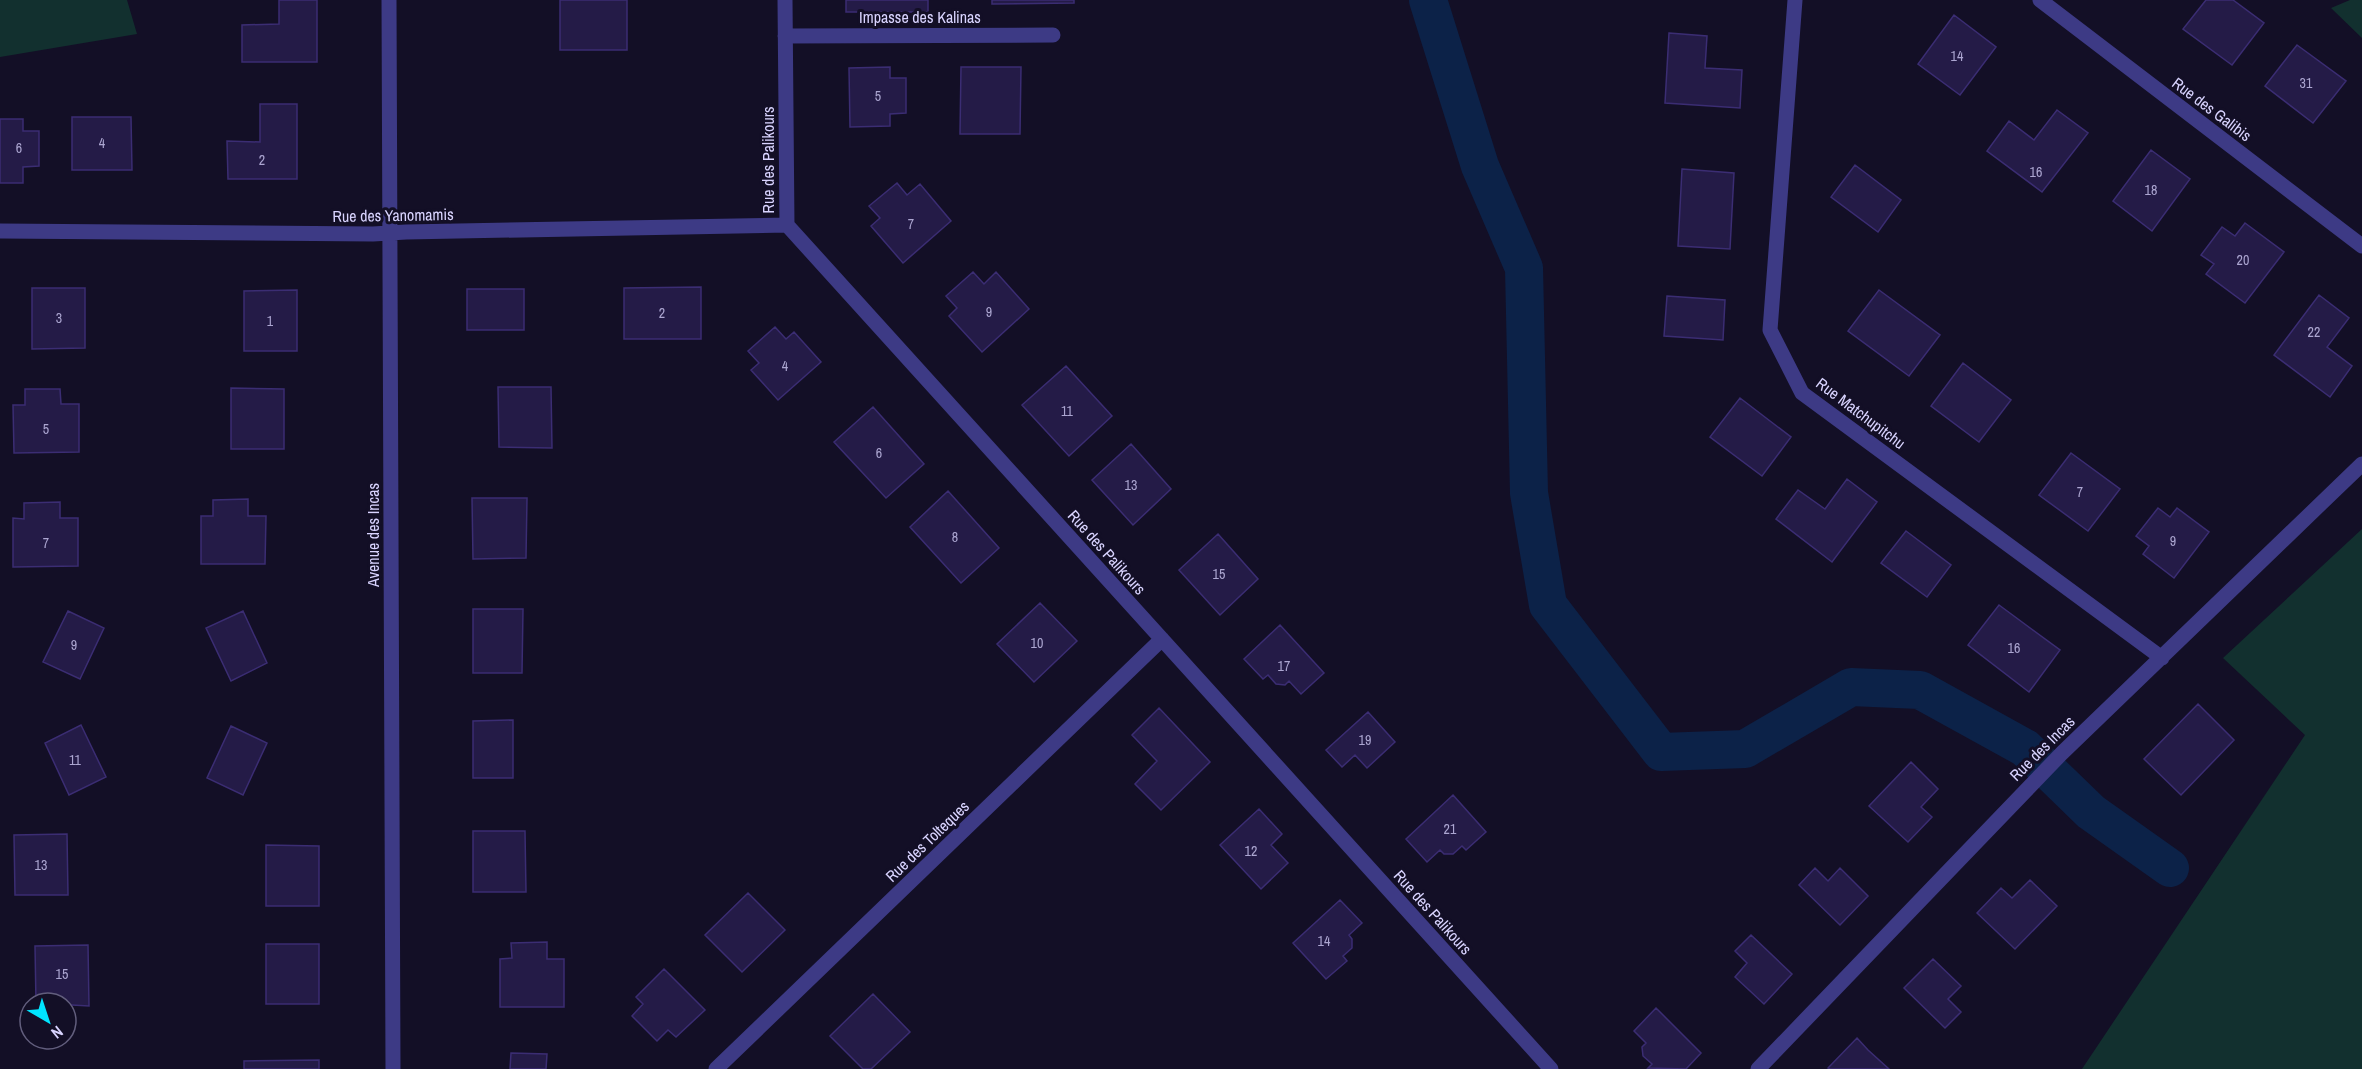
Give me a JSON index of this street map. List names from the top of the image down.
{
  "streets": {
    "street": [
      "Impasse des Kalinas",
      "Rue des Galibis",
      "Rue des Palikours",
      "Rue des Yanomamis",
      "Rue Matchupitchu",
      "Avenue des Incas",
      "Rue des Incas",
      "Rue des Tolteques"
    ]
  },
  "crossings": [
    ["Impasse des Kalinas", "Rue des Palikours"],
    ["Rue des Palikours", "Rue des Yanomamis"],
    ["Rue des Palikours", "Rue des Tolteques"],
    ["Rue des Yanomamis", "Avenue des Incas"],
    ["Rue Matchupitchu", "Rue des Incas"]
  ],
  "house_numbers": [
    "14",
    "31",
    "5",
    "4",
    "6",
    "2",
    "16",
    "18",
    "7",
    "20",
    "9",
    "2",
    "3",
    "1",
    "22",
    "4",
    "11",
    "5",
    "6",
    "13",
    "7",
    "8",
    "9",
    "7",
    "15",
    "10",
    "9",
    "16",
    "17",
    "19",
    "11",
    "21",
    "12",
    "13",
    "14",
    "15"
  ],
  "north": "bottom right"
}
